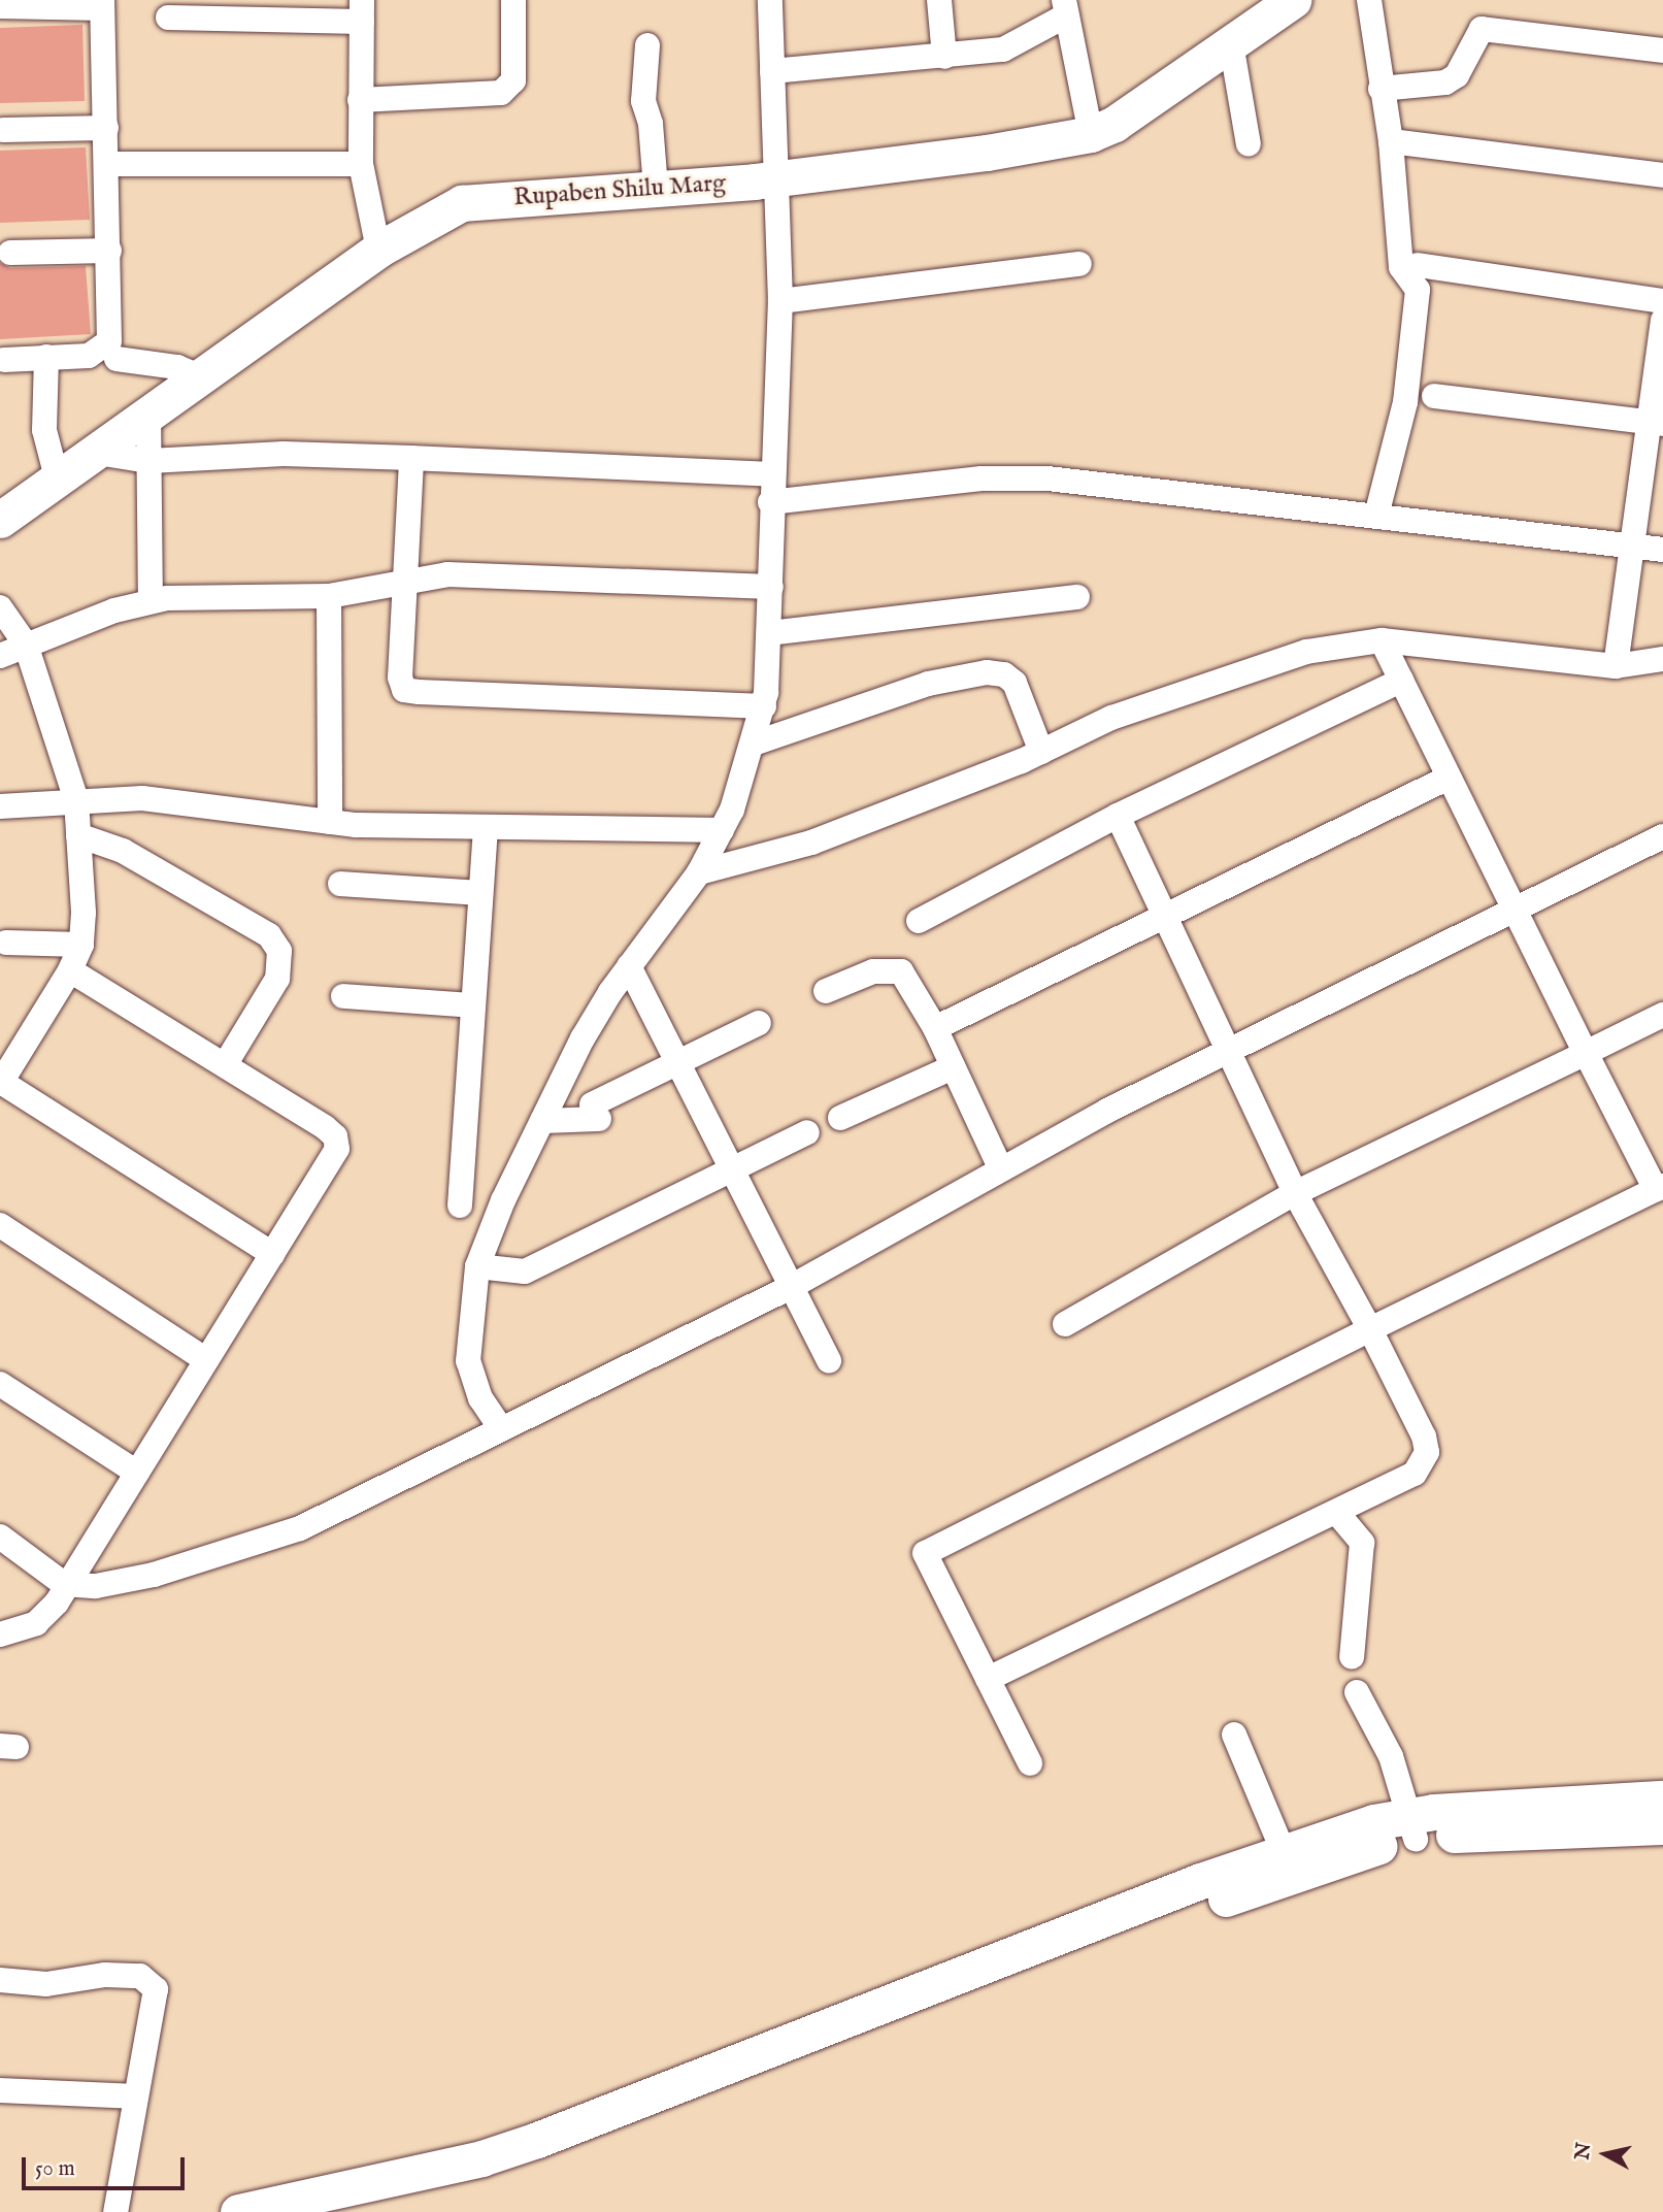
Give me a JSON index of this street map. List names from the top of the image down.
{
  "streets": {
    "street": ["Rupaben Shilu Marg"]
  },
  "scale_bar": "50 m",
  "north": "left"
}
